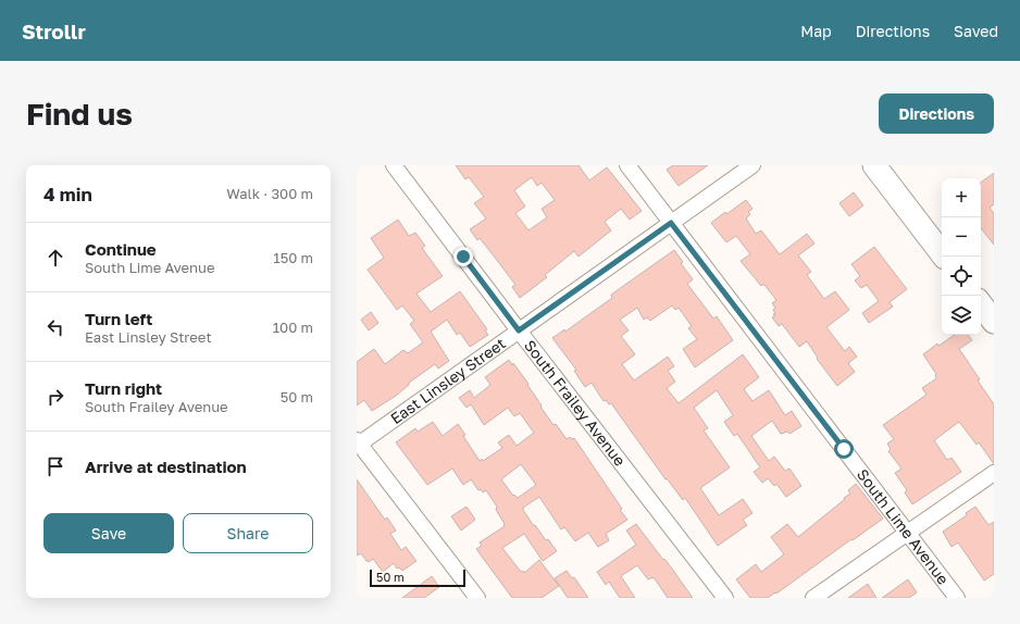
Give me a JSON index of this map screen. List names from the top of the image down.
{
  "streets": {
    "street": ["East Linsley Street", "South Frailey Avenue", "South Lime Avenue"]
  },
  "crossings": [
    ["East Linsley Street", "South Frailey Avenue"],
    ["East Linsley Street", "South Lime Avenue"]
  ],
  "scale_bar": "50 m",
  "page": {
    "header": "Strollr",
    "nav": ["Map", "Directions", "Saved"],
    "buttons": [
      "Directions",
      ["Save", "Share"]
    ],
    "title": "Find us",
    "heading": ["4 min", "Walk · 300 m"],
    "map_buttons": ["+", "−"],
    "list": [
      ["Continue", "South Lime Avenue", "150 m"],
      ["Turn left", "East Linsley Street", "100 m"],
      ["Turn right", "South Frailey Avenue", "50 m"],
      "Arrive at destination"
    ],
    "scale": "50 m"
  }
}
